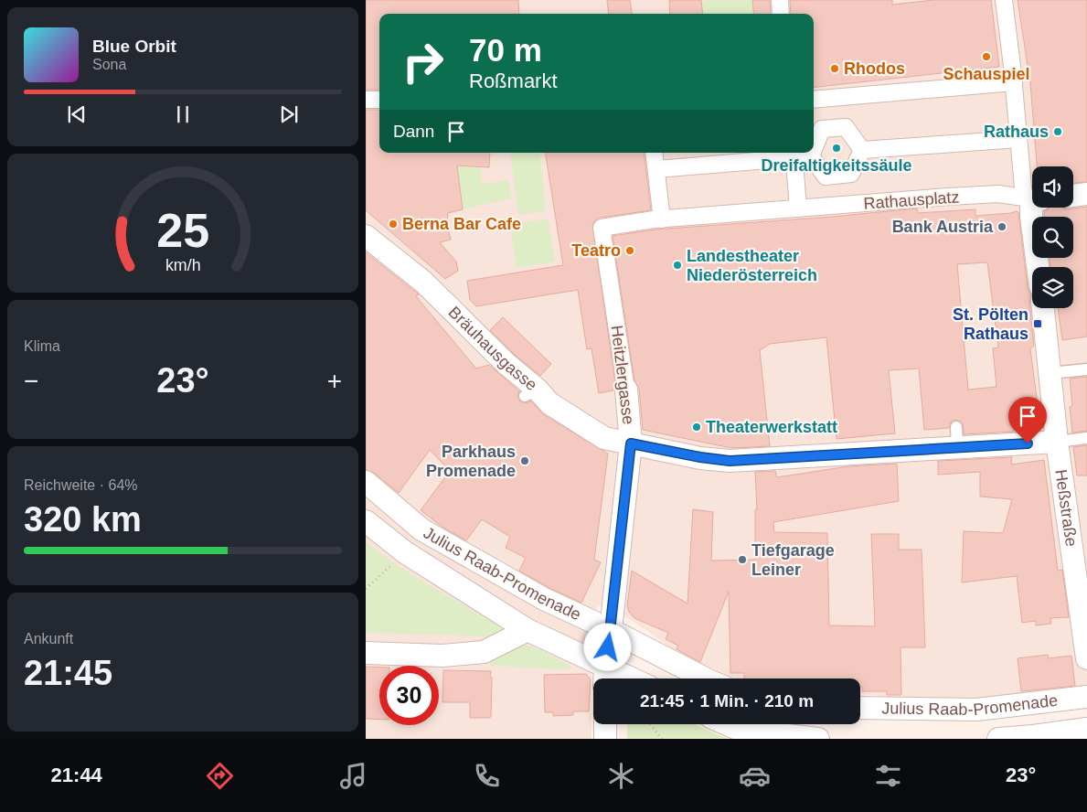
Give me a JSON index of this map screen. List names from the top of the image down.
{
  "streets": {
    "street": [
      "Rathausplatz",
      "Bräuhausgasse",
      "Heitzlergasse",
      "Heßstraße",
      "Julius Raab-Promenade"
    ]
  },
  "crossings": [
    ["Rathausplatz", "Heitzlergasse"],
    ["Bräuhausgasse", "Heitzlergasse"],
    ["Bräuhausgasse", "Heßstraße"],
    ["Heitzlergasse", "Julius Raab-Promenade"]
  ],
  "places": {
    "other": [
      "Schauspiel",
      "Rhodos",
      "Rathaus",
      "Dreifaltigkeitssäule",
      "Berna Bar Cafe",
      "Bank Austria",
      "Teatro",
      "Landestheater Niederösterreich",
      "Theaterwerkstatt",
      "Parkhaus Promenade",
      "Tiefgarage Leiner"
    ],
    "transit": ["St. Pölten Rathaus"]
  },
  "page": {
    "turn": ["70 m", "Roßmarkt"],
    "song": ["Blue Orbit", "Sona"],
    "then": "Dann",
    "tile": [
      "Klima",
      ["Reichweite · 64%", "320 km"],
      ["Ankunft", "21:45"]
    ],
    "heat": ["−", "23°", "+"],
    "limit": "30",
    "trip": "21:45 · 1 Min. · 210 m",
    "tabs": ["21:44", "23°"],
    "gauge": ["25", "km/h"]
  }
}
